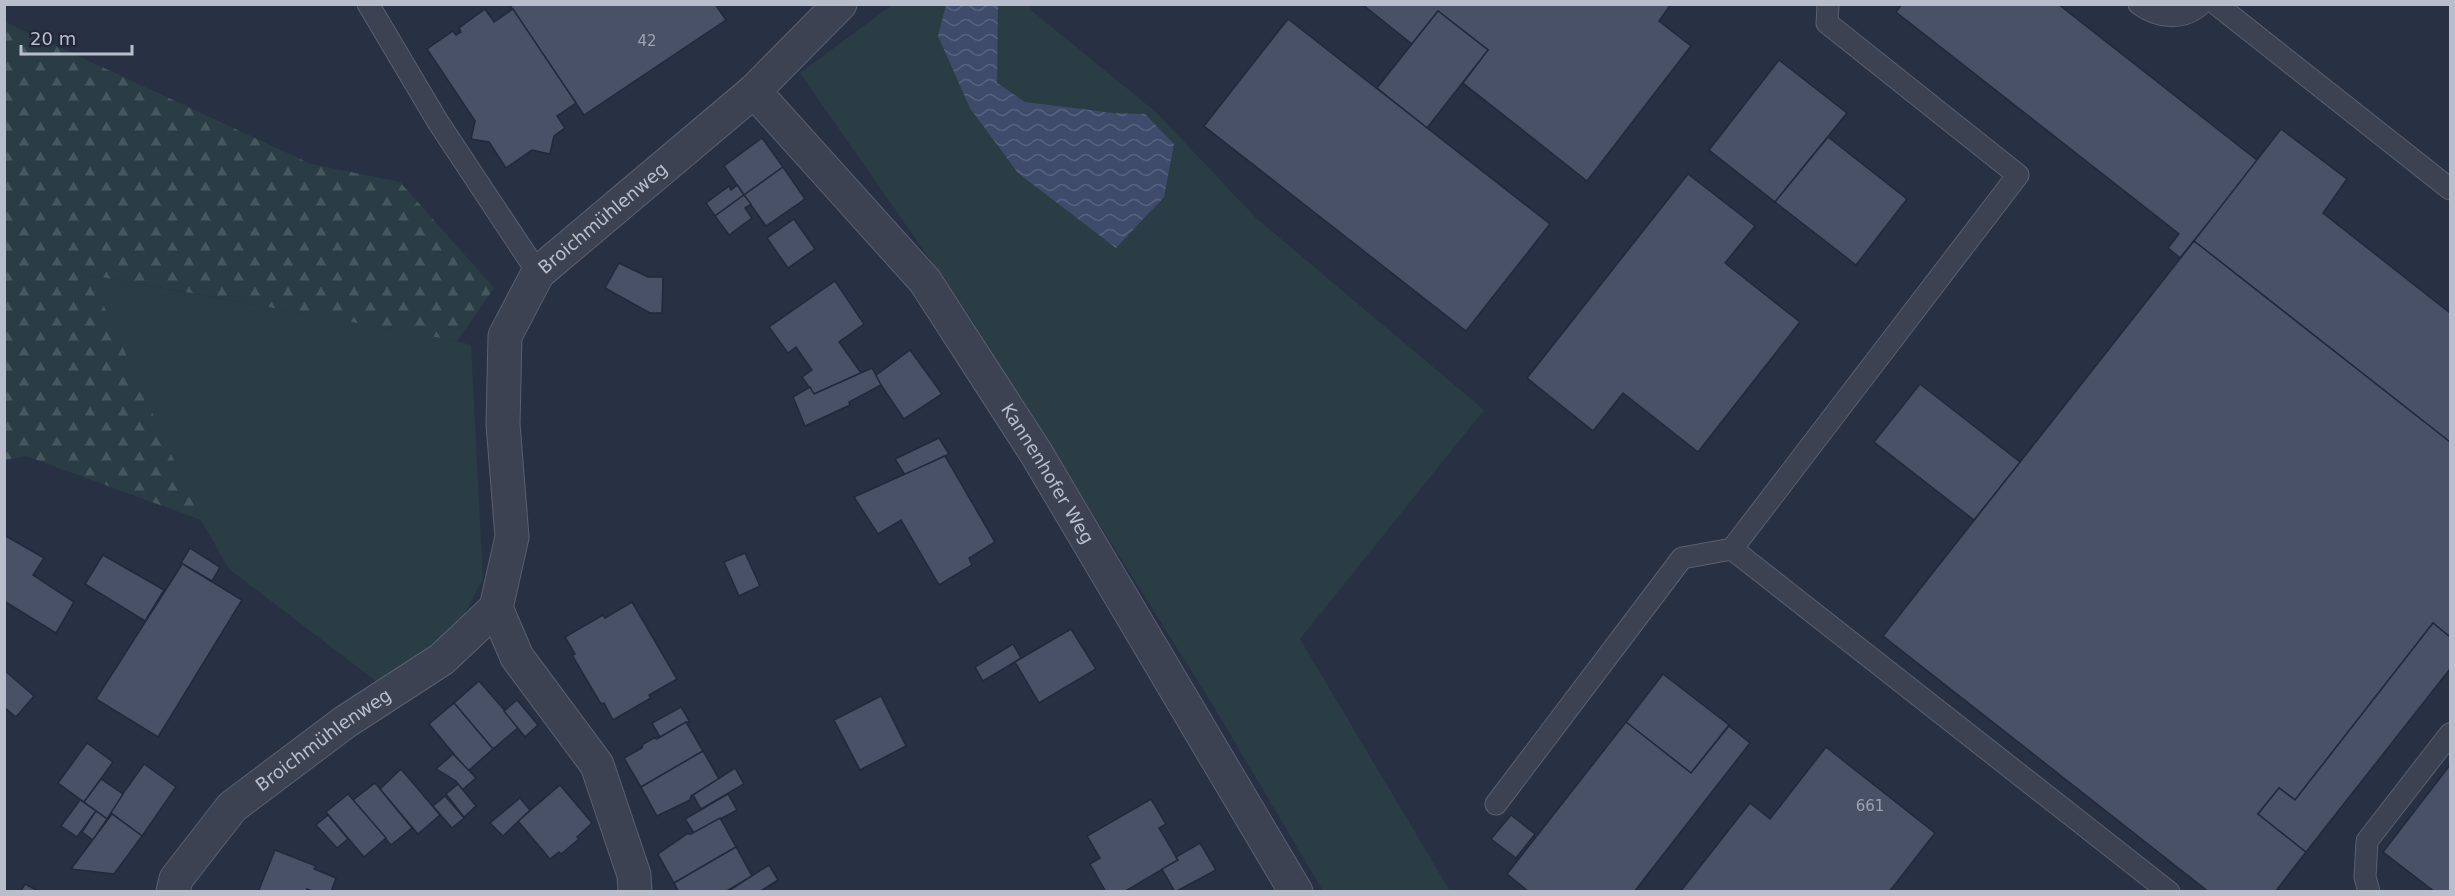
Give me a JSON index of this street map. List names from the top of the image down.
{
  "streets": {
    "street": ["Broichmühlenweg", "Kannenhofer Weg"]
  },
  "crossings": [
    ["Broichmühlenweg", "Kannenhofer Weg"]
  ],
  "house_numbers": ["42", "661"],
  "scale_bar": "20 m"
}
